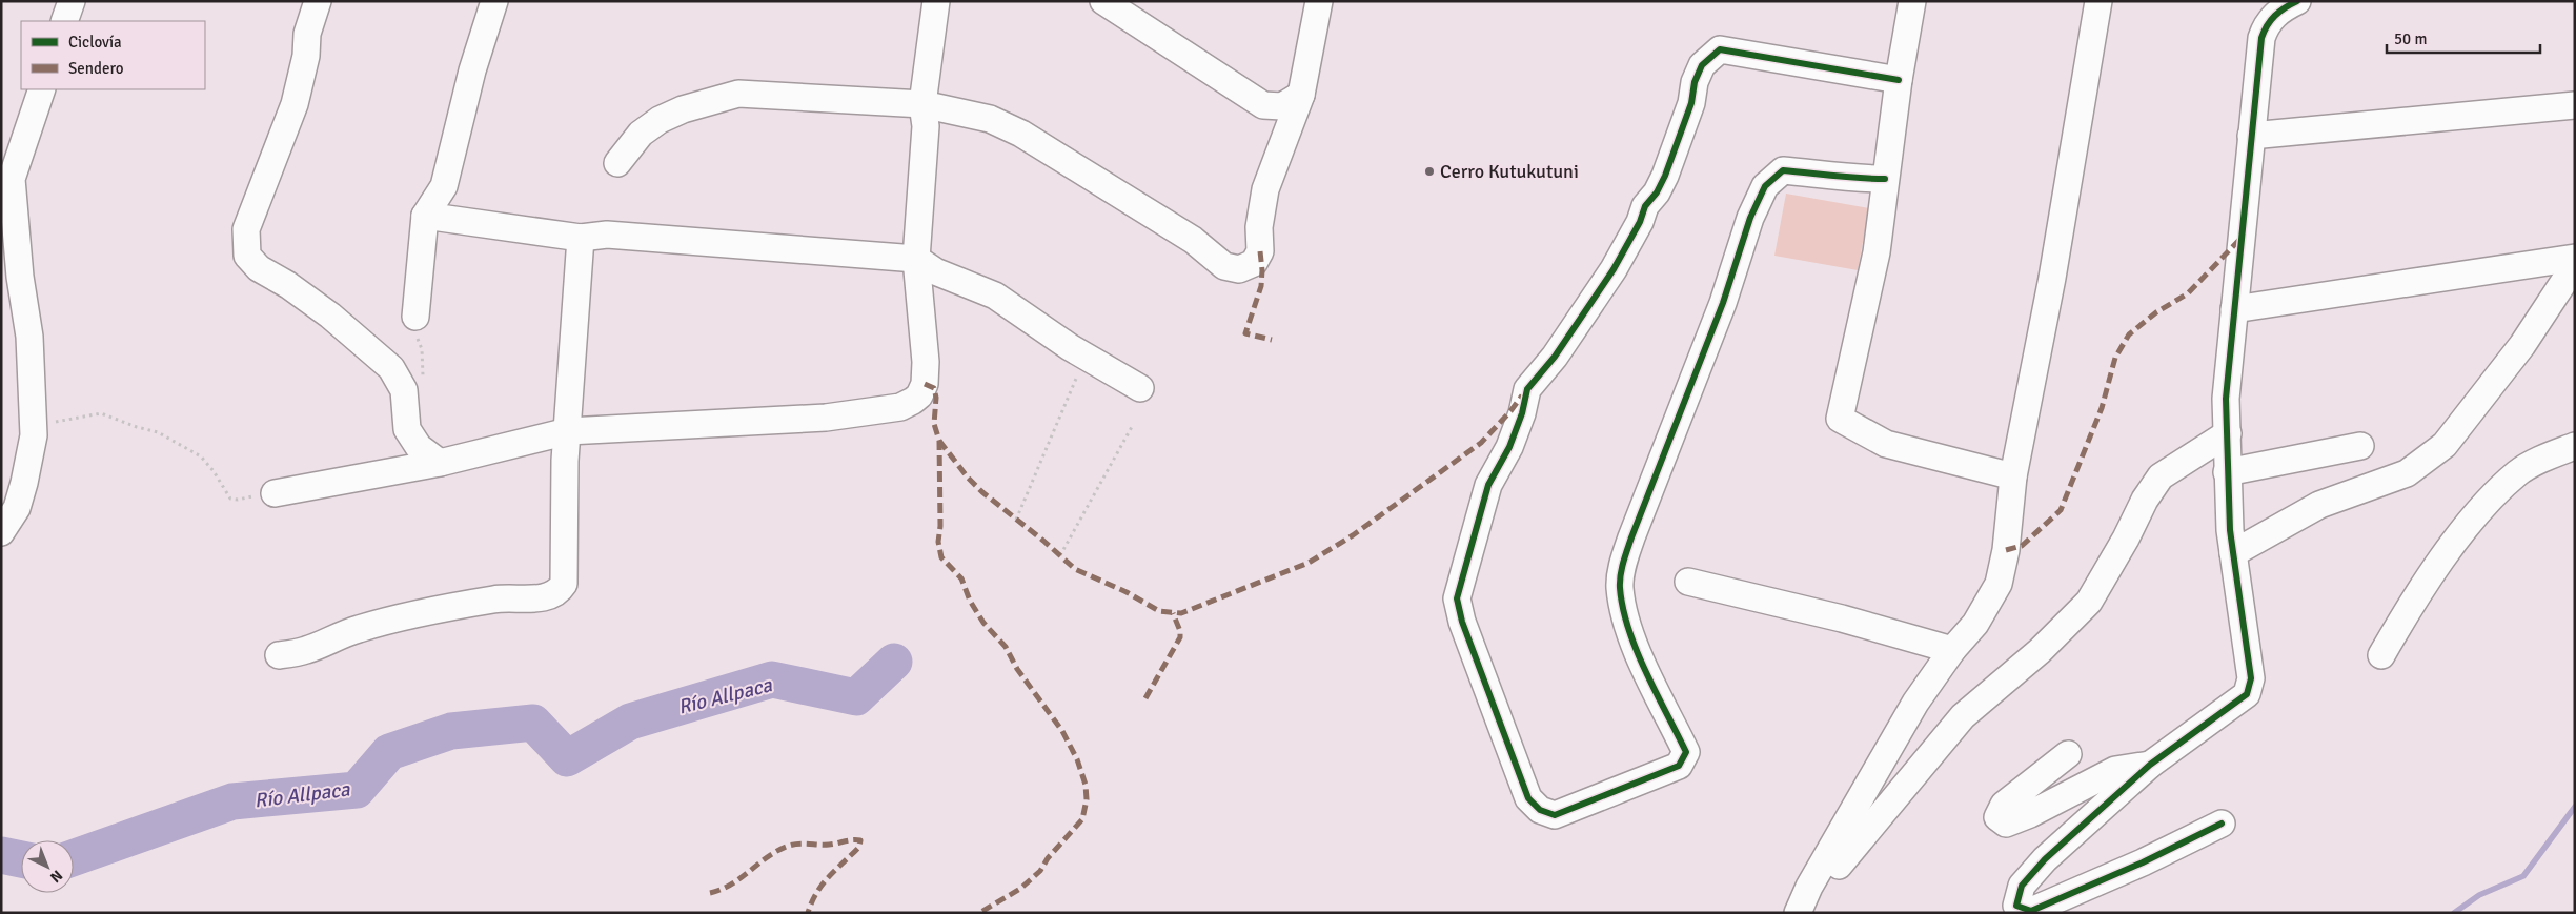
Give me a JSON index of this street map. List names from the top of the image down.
{
  "water": ["Río Allpaca"],
  "places": ["Cerro Kutukutuni"],
  "legend": ["Ciclovía", "Sendero"],
  "scale_bar": "50 m",
  "north": "bottom right"
}
